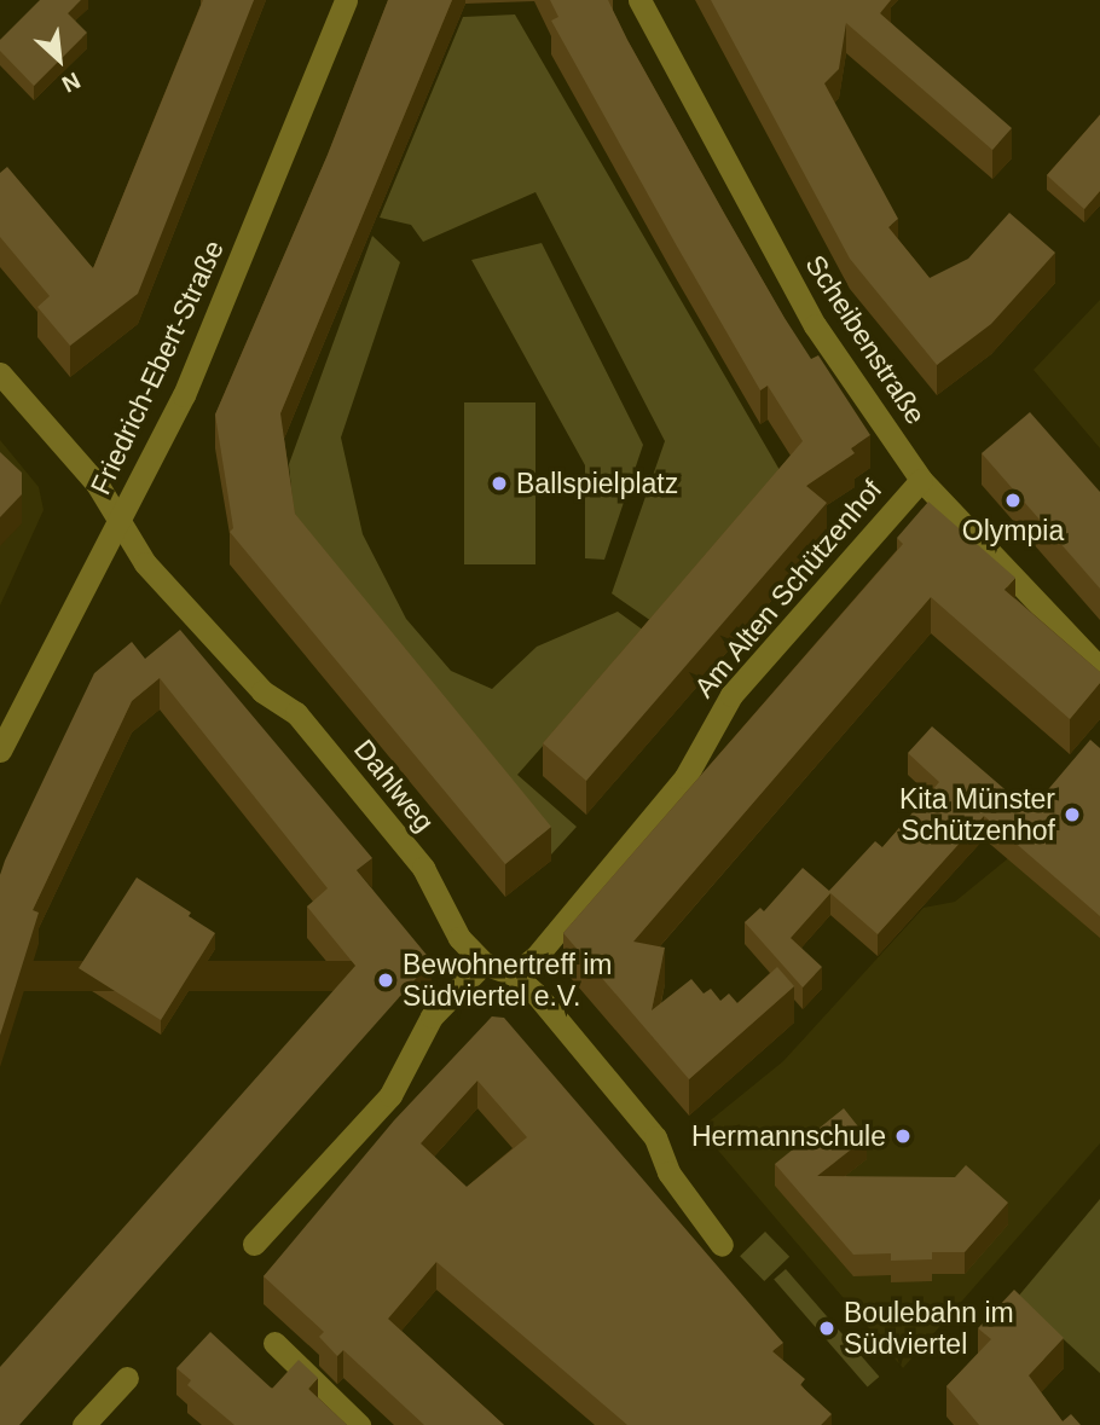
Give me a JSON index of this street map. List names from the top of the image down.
{
  "streets": {
    "street": [
      "Scheibenstraße",
      "Friedrich-Ebert-Straße",
      "Am Alten Schützenhof",
      "Dahlweg"
    ]
  },
  "crossings": [
    ["Scheibenstraße", "Am Alten Schützenhof"],
    ["Friedrich-Ebert-Straße", "Dahlweg"],
    ["Am Alten Schützenhof", "Dahlweg"]
  ],
  "places": [
    "Ballspielplatz",
    "Olympia",
    "Kita Münster Schützenhof",
    "Bewohnertreff im Südviertel e.V.",
    "Hermannschule",
    "Boulebahn im Südviertel"
  ],
  "north": "bottom right"
}
